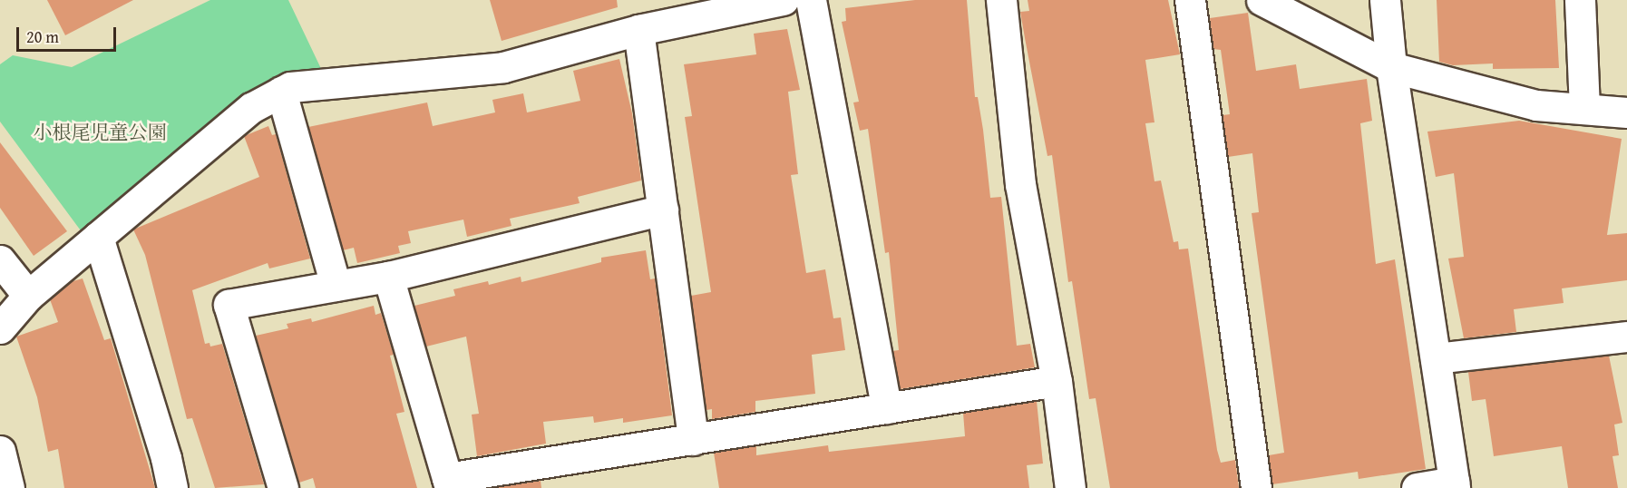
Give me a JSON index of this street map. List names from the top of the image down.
{
  "parks": ["小根尾児童公園"],
  "scale_bar": "20 m"
}
